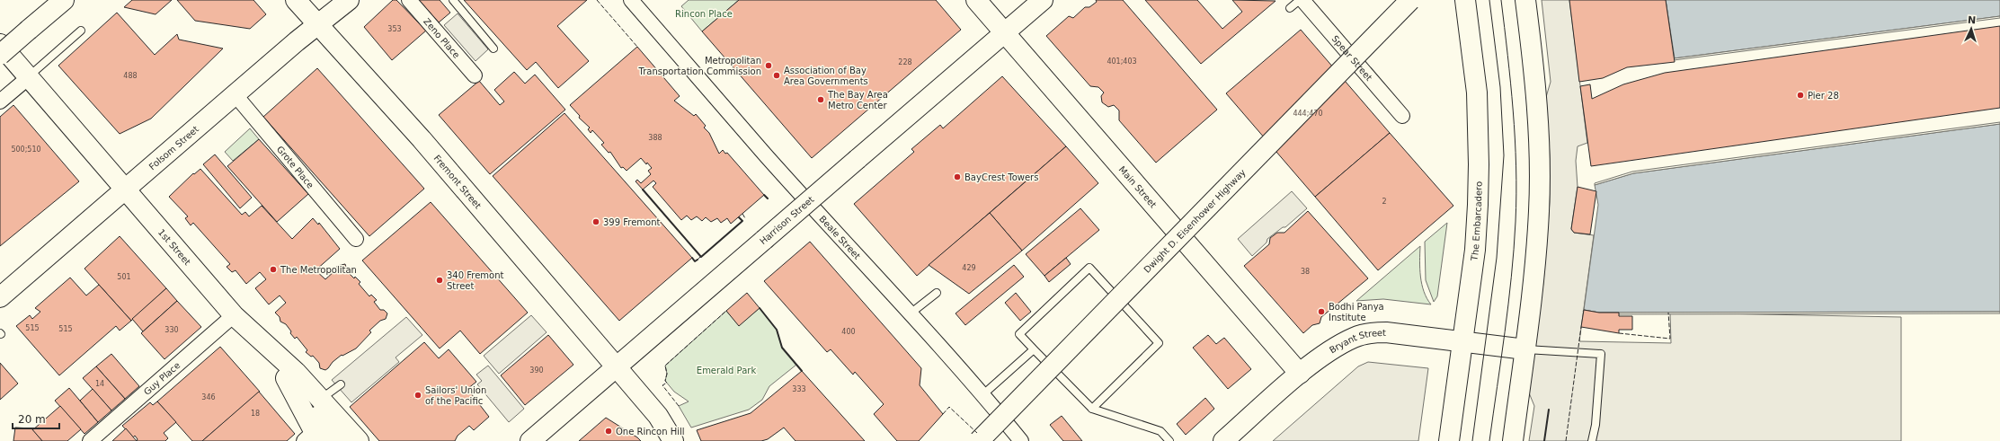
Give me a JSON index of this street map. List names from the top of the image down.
{
  "streets": {
    "main road": [
      "Folsom Street",
      "Fremont Street",
      "Main Street",
      "Harrison Street",
      "Dwight D. Eisenhower Highway",
      "The Embarcadero",
      "1st Street",
      "Bryant Street"
    ],
    "street": [
      "Zeno Place",
      "Spear Street",
      "Grote Place",
      "Beale Street",
      "Guy Place"
    ]
  },
  "crossings": [
    ["Folsom Street", "Grote Place"],
    ["Folsom Street", "Fremont Street"],
    ["Folsom Street", "1st Street"],
    ["Fremont Street", "Harrison Street"],
    ["Main Street", "Harrison Street"],
    ["Main Street", "Bryant Street"],
    ["The Embarcadero", "Bryant Street"],
    ["1st Street", "Guy Place"]
  ],
  "parks": ["Rincon Place", "Emerald Park"],
  "places": [
    "Metropolitan Transportation Commission",
    "Association of Bay Area Governments",
    "Pier 28",
    "The Bay Area Metro Center",
    "BayCrest Towers",
    "399 Fremont",
    "The Metropolitan",
    "340 Fremont Street",
    "Bodhi Panya Institute",
    "Sailors' Union of the Pacific",
    "One Rincon Hill"
  ],
  "house_numbers": [
    "353",
    "401;403",
    "228",
    "488",
    "444;470",
    "388",
    "500;510",
    "2",
    "429",
    "38",
    "501",
    "515",
    "515",
    "330",
    "400",
    "390",
    "14",
    "333",
    "346",
    "18"
  ],
  "scale_bar": "20 m",
  "north": "top"
}
